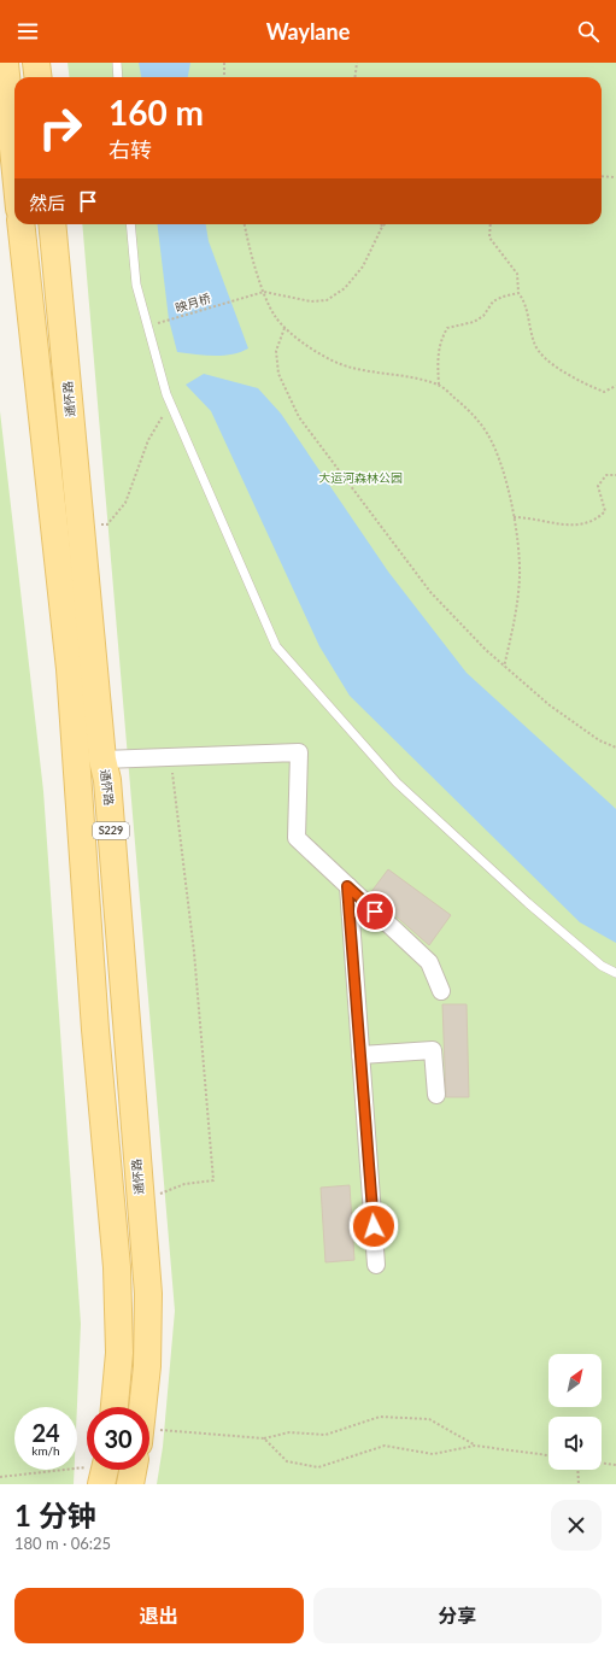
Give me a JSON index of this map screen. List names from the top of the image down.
{
  "streets": {
    "main road": ["通怀路", "S229"],
    "path": ["映月桥"]
  },
  "parks": ["大运河森林公园"],
  "north": "top right",
  "page": {
    "header": "Waylane",
    "turn": ["160 m", "右转"],
    "then": "然后",
    "speed": "24 km/h",
    "limit": "30",
    "heading": ["1 分钟", "180 m · 06:25"],
    "buttons": ["退出", "分享"]
  }
}
